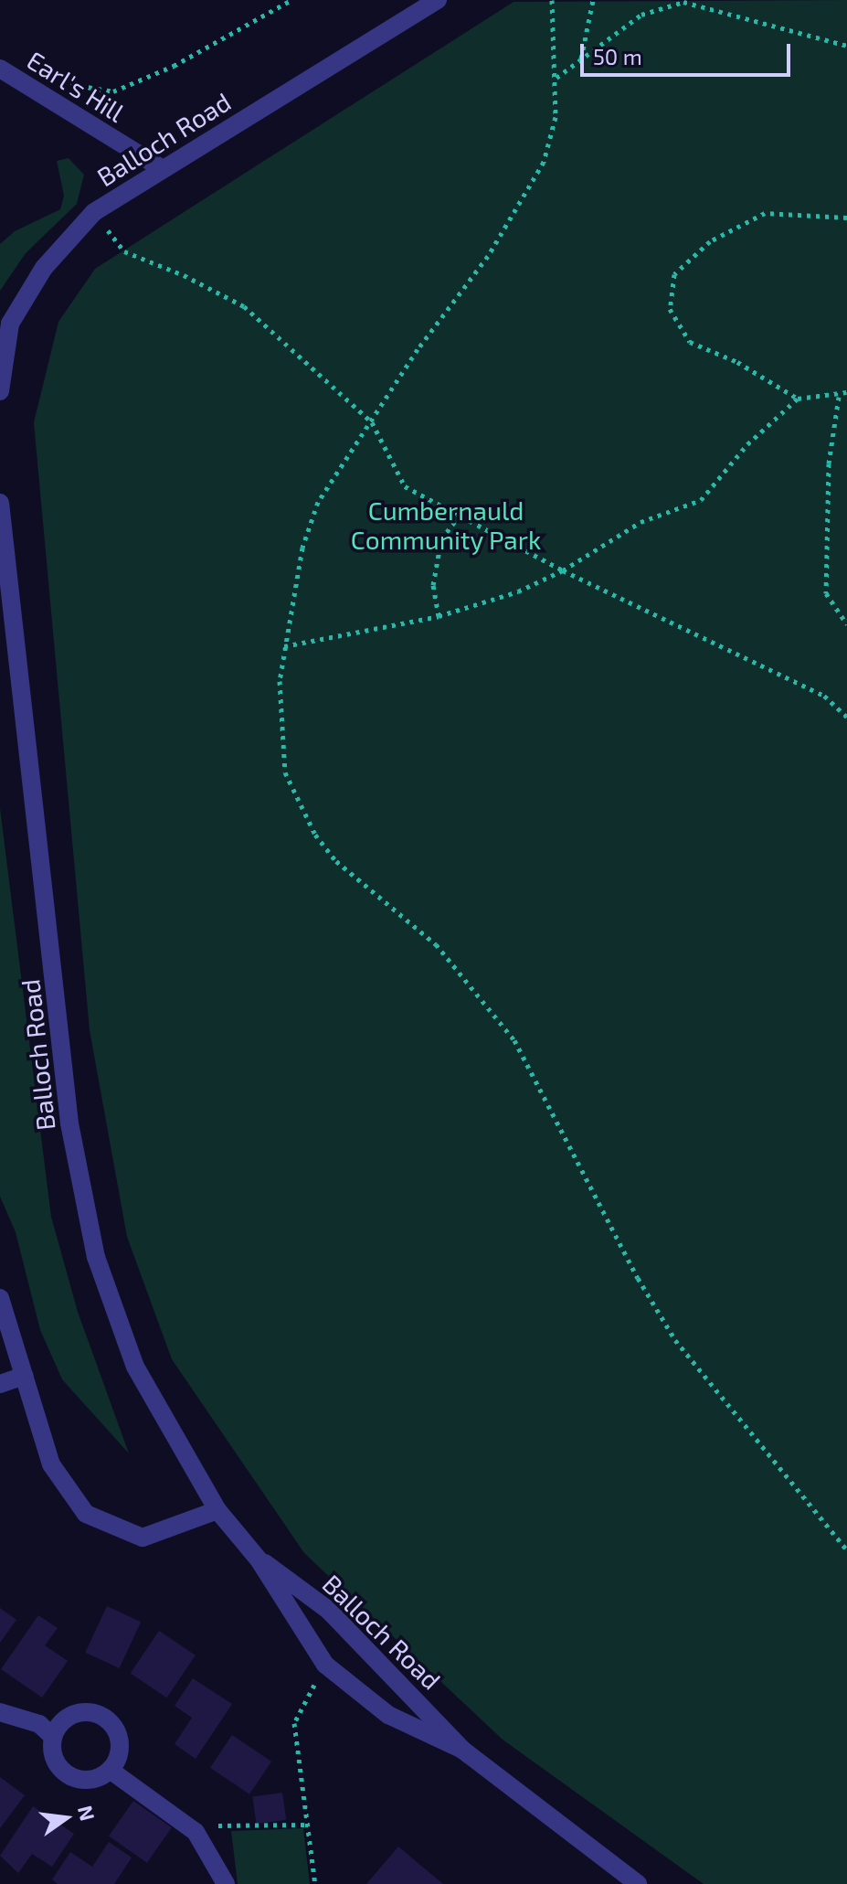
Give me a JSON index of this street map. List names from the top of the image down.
{
  "streets": {
    "street": ["Earl's Hill", "Balloch Road"]
  },
  "crossings": [
    ["Earl's Hill", "Balloch Road"]
  ],
  "parks": ["Cumbernauld Community Park"],
  "scale_bar": "50 m",
  "north": "right"
}
